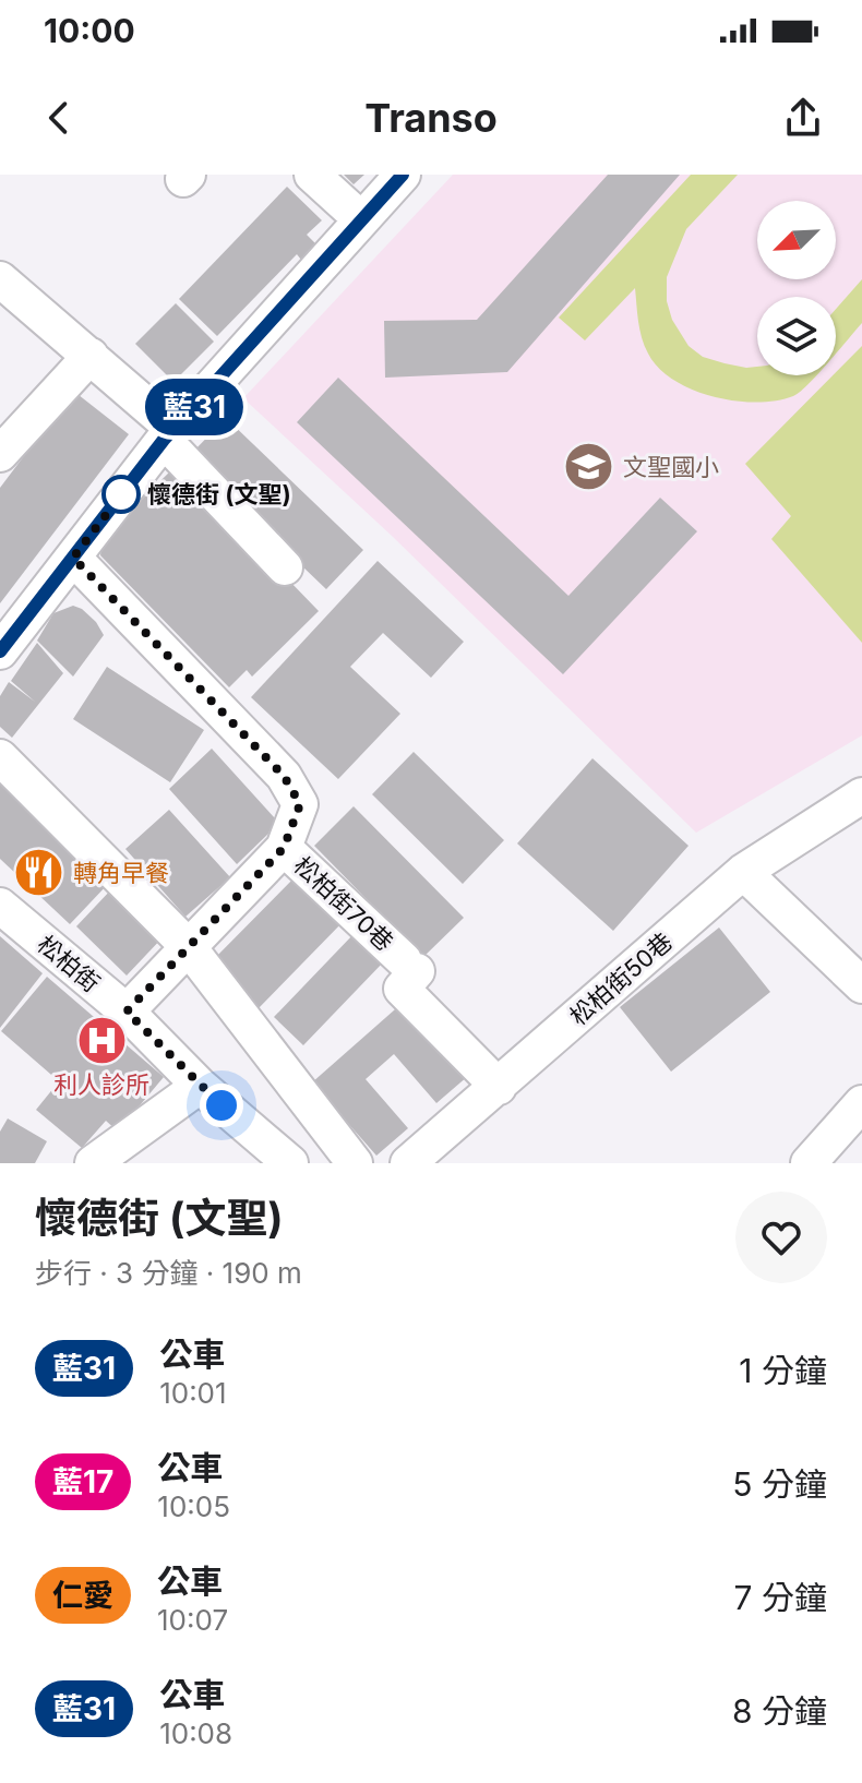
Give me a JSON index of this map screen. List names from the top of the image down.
{
  "streets": {
    "street": ["松柏街70巷", "松柏街", "松柏街50巷"]
  },
  "crossings": [
    ["松柏街70巷", "松柏街"],
    ["松柏街70巷", "松柏街50巷"]
  ],
  "places": {
    "school or university": ["文聖國小"],
    "other": ["懷德街 (文聖)"],
    "restaurant": ["轉角早餐"],
    "hospital": ["利人診所"]
  },
  "lines": ["bus line 藍31"],
  "north": "bottom left",
  "page": {
    "status": "10:00",
    "header": "Transo",
    "on_map": "藍31",
    "heading": ["懷德街 (文聖)", "步行 · 3 分鐘 · 190 m"],
    "list": [
      {
        "mark": "藍31",
        "name": "公車",
        "note": "10:01",
        "value": "1 分鐘"
      },
      {
        "mark": "藍17",
        "name": "公車",
        "note": "10:05",
        "value": "5 分鐘"
      },
      {
        "mark": "仁愛",
        "name": "公車",
        "note": "10:07",
        "value": "7 分鐘"
      },
      {
        "mark": "藍31",
        "name": "公車",
        "note": "10:08",
        "value": "8 分鐘"
      }
    ]
  }
}
